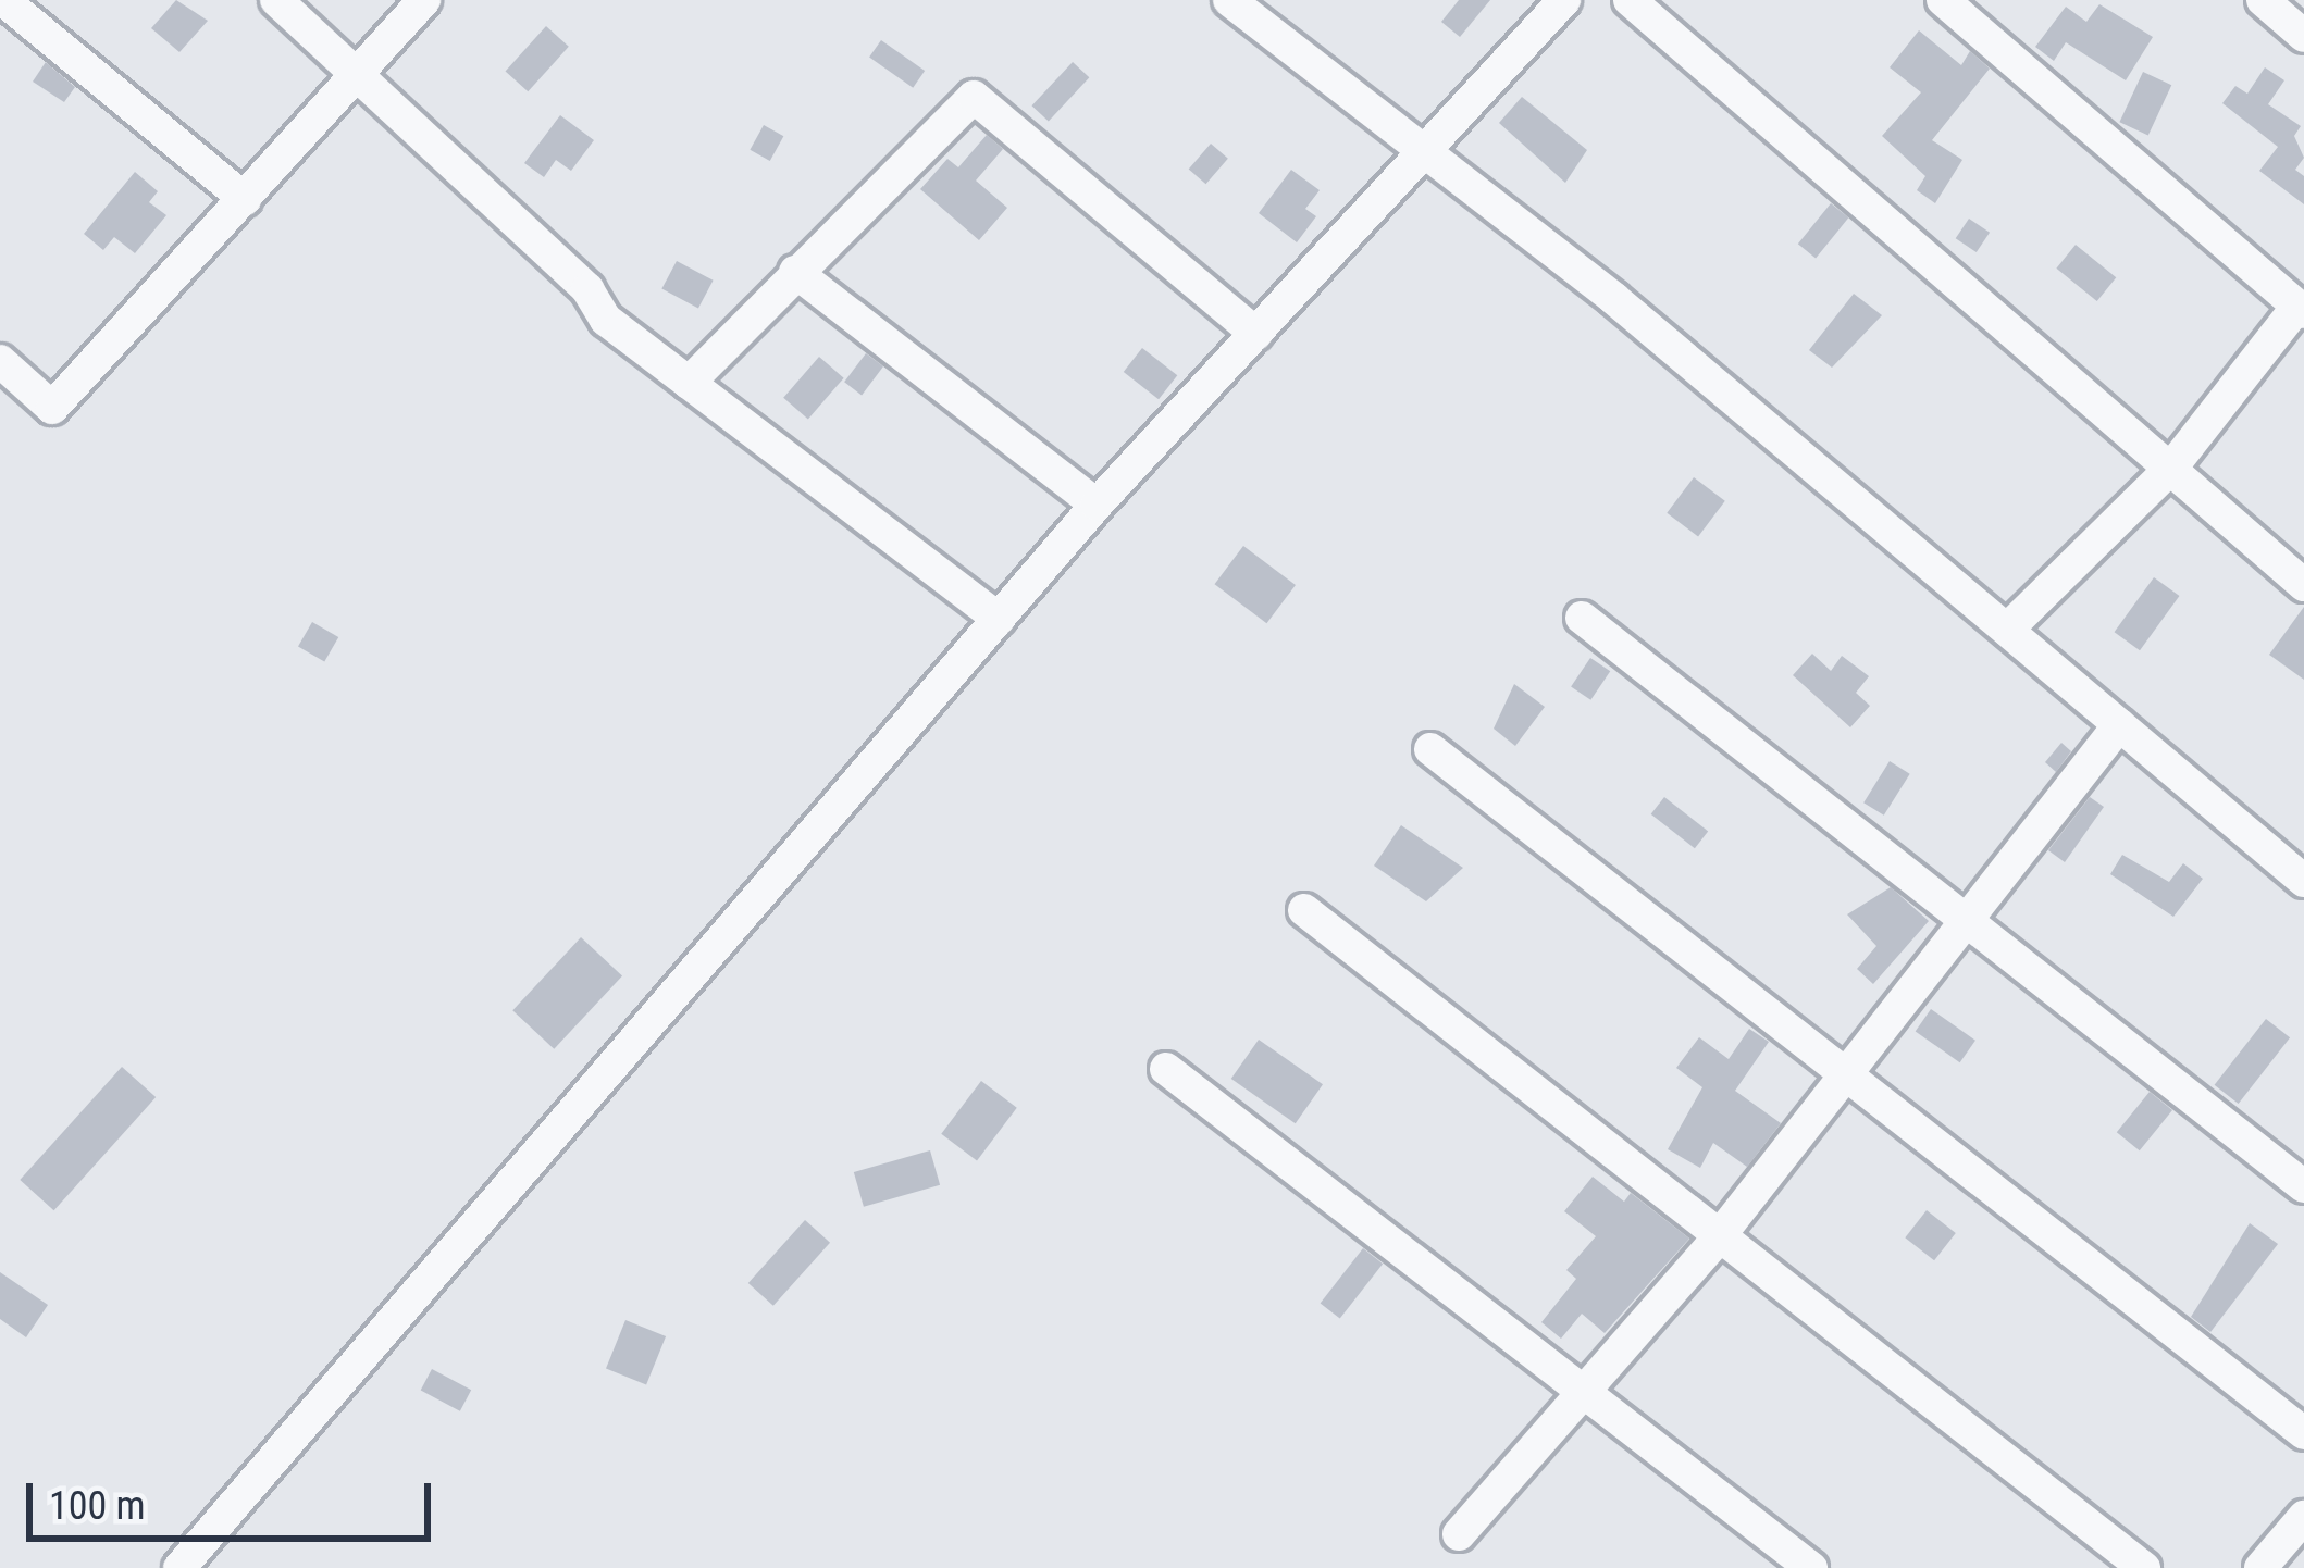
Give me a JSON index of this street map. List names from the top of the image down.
{
  "scale_bar": "100 m"
}
